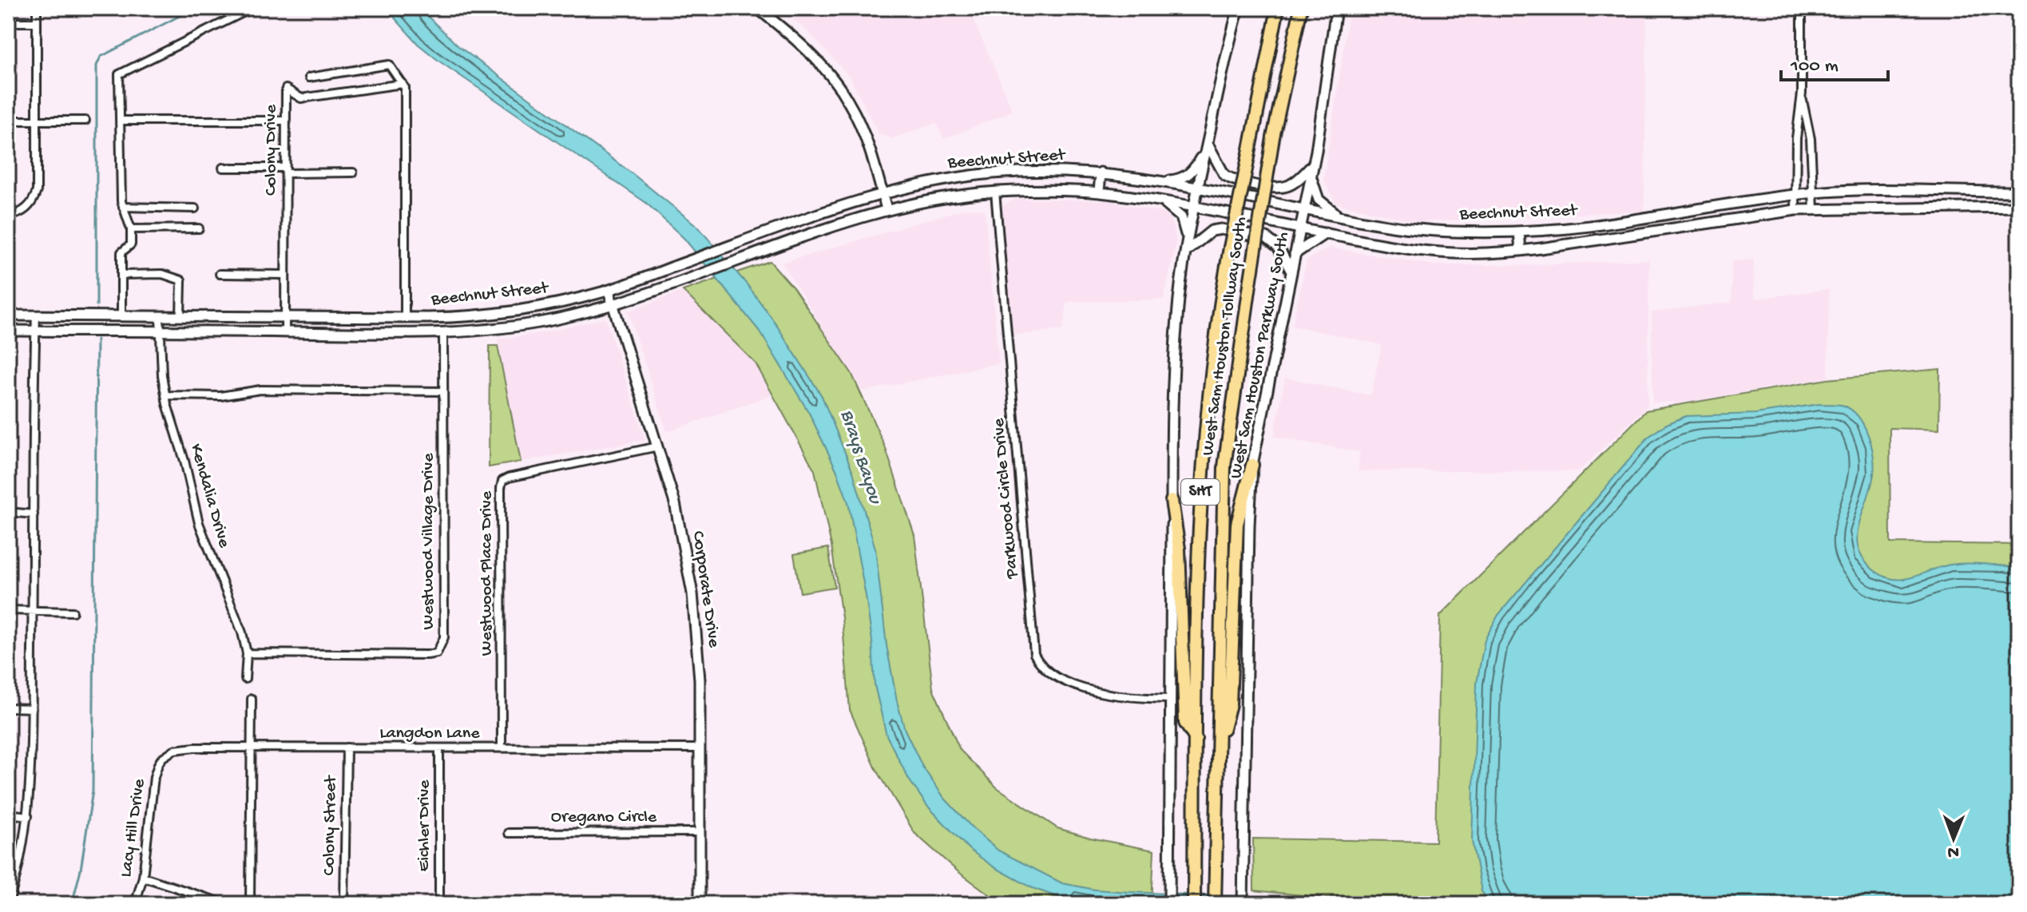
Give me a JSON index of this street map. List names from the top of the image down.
{
  "streets": {
    "highway": ["West Sam Houston Tollway South", "SHT"],
    "main road": ["Beechnut Street", "West Sam Houston Parkway South", "Corporate Drive"],
    "street": [
      "Colony Drive",
      "Kendalia Drive",
      "Parkwood Circle Drive",
      "Westwood Village Drive",
      "Westwood Place Drive",
      "Langdon Lane",
      "Oregano Circle",
      "Colony Street",
      "Eichler Drive",
      "Lacy Hill Drive"
    ]
  },
  "crossings": [
    ["Colony Drive", "Beechnut Street"],
    ["Beechnut Street", "West Sam Houston Parkway South"],
    ["Beechnut Street", "Kendalia Drive"],
    ["Beechnut Street", "Parkwood Circle Drive"],
    ["Beechnut Street", "Westwood Village Drive"],
    ["Beechnut Street", "Corporate Drive"],
    ["Kendalia Drive", "Westwood Village Drive"],
    ["Westwood Place Drive", "Corporate Drive"],
    ["Westwood Place Drive", "Langdon Lane"],
    ["Corporate Drive", "Langdon Lane"],
    ["Corporate Drive", "Oregano Circle"],
    ["Langdon Lane", "Colony Street"],
    ["Langdon Lane", "Eichler Drive"],
    ["Langdon Lane", "Lacy Hill Drive"]
  ],
  "water": ["Brays Bayou"],
  "scale_bar": "100 m",
  "north": "bottom"
}
